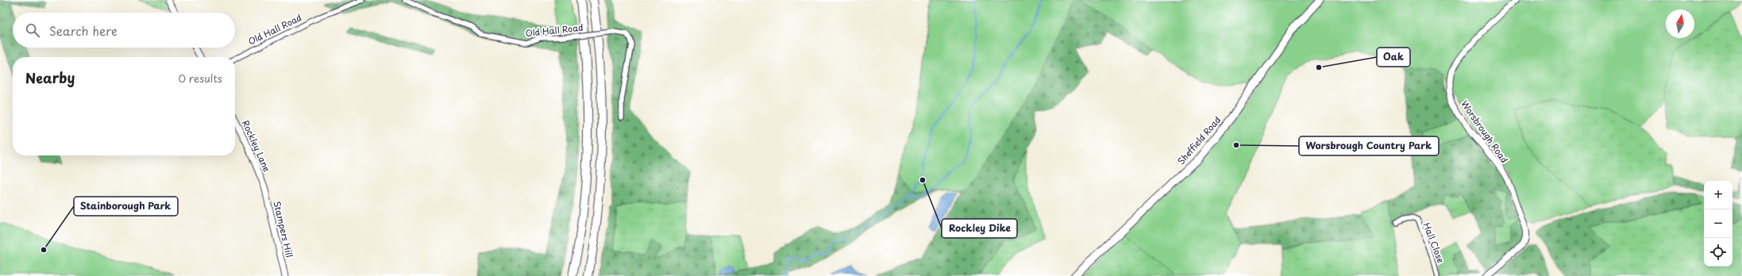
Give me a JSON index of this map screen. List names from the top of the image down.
{
  "streets": {
    "highway": ["Sheffield Road"],
    "street": [
      "Old Hall Road",
      "Worsbrough Road",
      "Rockley Lane",
      "Stampers Hill",
      "Hall Close"
    ]
  },
  "crossings": [
    ["Rockley Lane", "Stampers Hill"]
  ],
  "places": [
    "Oak",
    "Worsbrough Country Park",
    "Rockley Dike",
    "Stainborough Park"
  ],
  "north": "top",
  "page": {
    "search": "Search here",
    "heading": ["Nearby", "0 results"],
    "map_buttons": ["+", "−"]
  }
}
